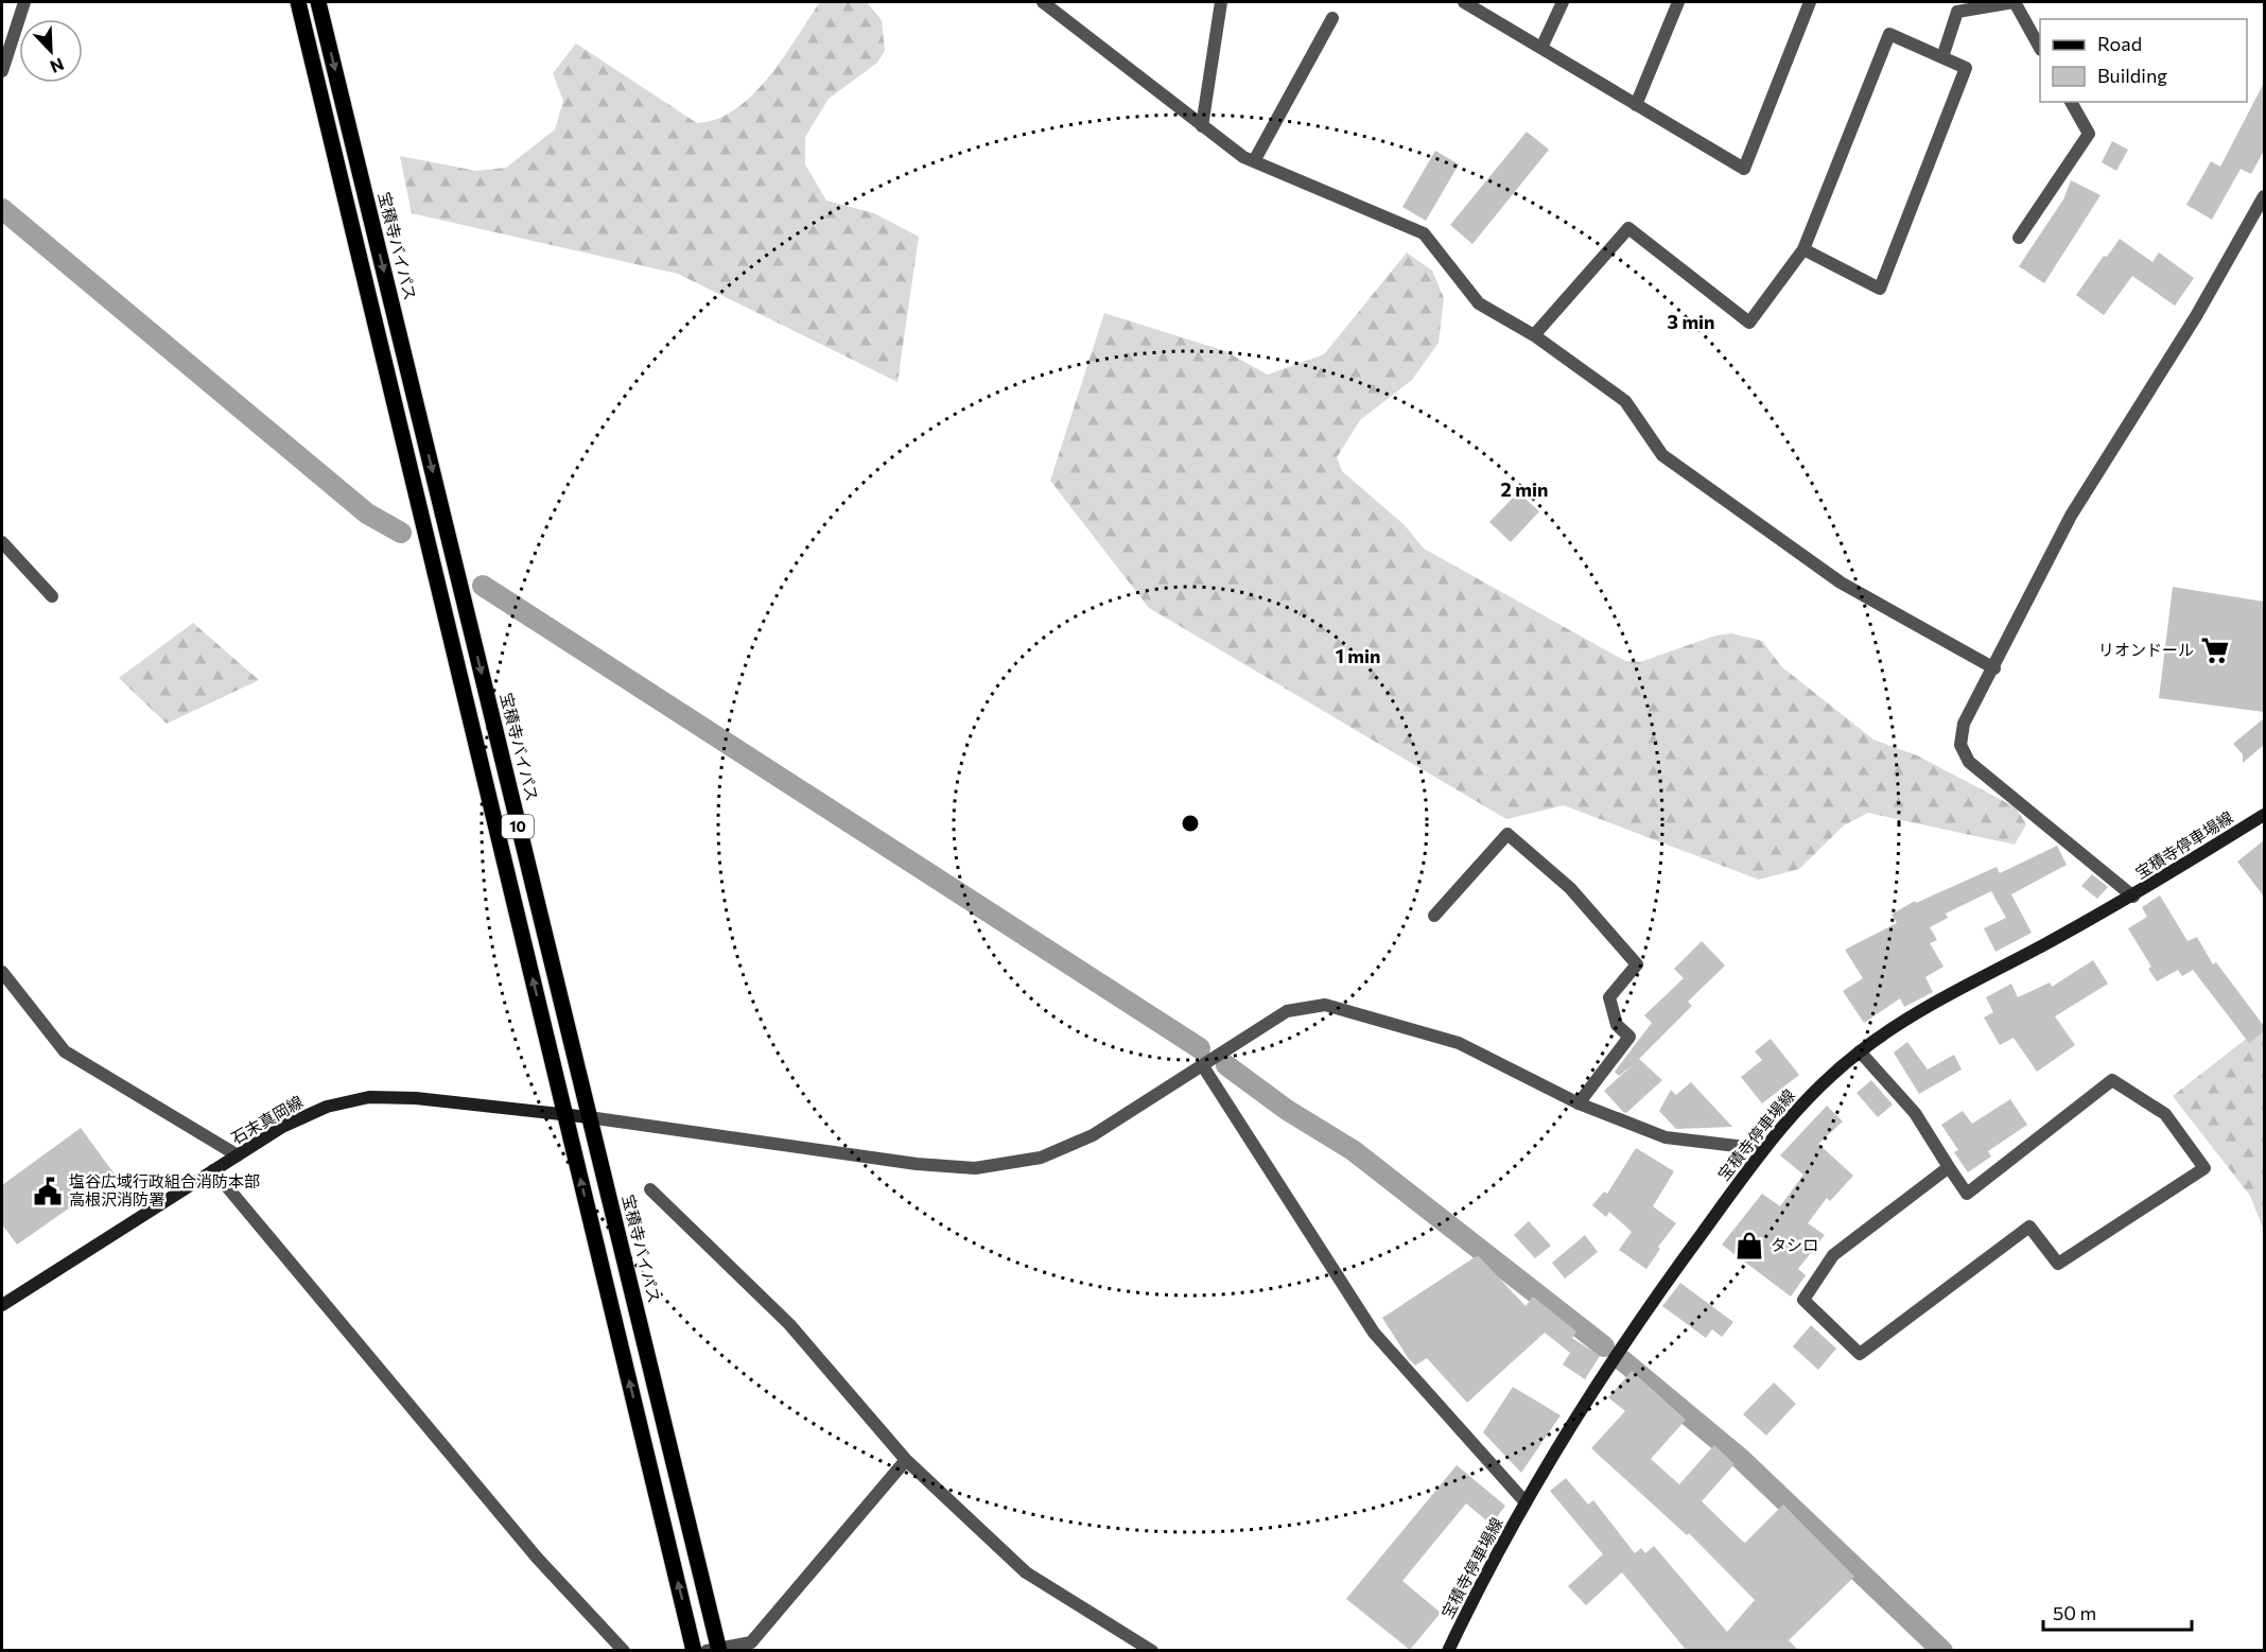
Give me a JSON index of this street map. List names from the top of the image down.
{
  "streets": {
    "main road": [
      "宝積寺バイパス",
      "10",
      "宝積寺停車場線",
      "石末真岡線"
    ]
  },
  "crossings": [
    ["宝積寺バイパス", "石末真岡線"],
    ["10", "石末真岡線"]
  ],
  "places": {
    "supermarket": ["リオンドール"],
    "public building": ["塩谷広域行政組合消防本部 高根沢消防署"],
    "shop": ["タシロ"]
  },
  "legend": ["Road", "Building"],
  "scale_bar": "50 m",
  "north": "bottom right",
  "rings": ["3 min", "2 min", "1 min"]
}
